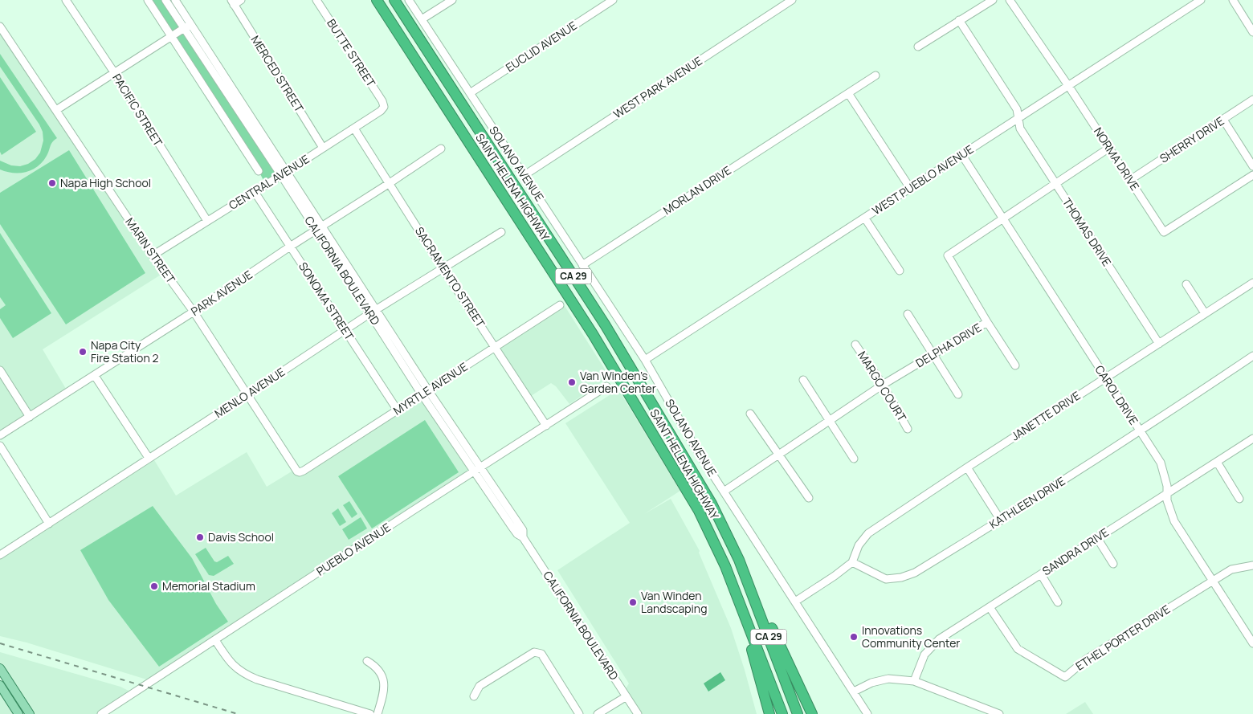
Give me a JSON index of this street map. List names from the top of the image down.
{
  "streets": {
    "highway": ["SAINT HELENA HIGHWAY", "CA 29"],
    "street": [
      "EUCLID AVENUE",
      "BUTTE STREET",
      "MERCED STREET",
      "WEST PARK AVENUE",
      "PACIFIC STREET",
      "SHERRY DRIVE",
      "NORMA DRIVE",
      "SOLANO AVENUE",
      "WEST PUEBLO AVENUE",
      "CENTRAL AVENUE",
      "MORLAN DRIVE",
      "THOMAS DRIVE",
      "MARIN STREET",
      "CALIFORNIA BOULEVARD",
      "SACRAMENTO STREET",
      "PARK AVENUE",
      "SONOMA STREET",
      "DELPHA DRIVE",
      "MARGO COURT",
      "MYRTLE AVENUE",
      "MENLO AVENUE",
      "CAROL DRIVE",
      "JANETTE DRIVE",
      "KATHLEEN DRIVE",
      "PUEBLO AVENUE",
      "SANDRA DRIVE",
      "ETHEL PORTER DRIVE"
    ]
  },
  "crossings": [
    ["EUCLID AVENUE", "SOLANO AVENUE"],
    ["BUTTE STREET", "CENTRAL AVENUE"],
    ["MERCED STREET", "CENTRAL AVENUE"],
    ["WEST PARK AVENUE", "SOLANO AVENUE"],
    ["PACIFIC STREET", "CENTRAL AVENUE"],
    ["SHERRY DRIVE", "NORMA DRIVE"],
    ["NORMA DRIVE", "WEST PUEBLO AVENUE"],
    ["NORMA DRIVE", "DELPHA DRIVE"],
    ["SOLANO AVENUE", "WEST PUEBLO AVENUE"],
    ["SOLANO AVENUE", "MORLAN DRIVE"],
    ["SOLANO AVENUE", "DELPHA DRIVE"],
    ["WEST PUEBLO AVENUE", "THOMAS DRIVE"],
    ["WEST PUEBLO AVENUE", "CAROL DRIVE"],
    ["CENTRAL AVENUE", "MARIN STREET"],
    ["CENTRAL AVENUE", "CALIFORNIA BOULEVARD"],
    ["CENTRAL AVENUE", "SACRAMENTO STREET"],
    ["CENTRAL AVENUE", "SONOMA STREET"],
    ["THOMAS DRIVE", "DELPHA DRIVE"],
    ["THOMAS DRIVE", "JANETTE DRIVE"],
    ["MARIN STREET", "PARK AVENUE"],
    ["MARIN STREET", "MYRTLE AVENUE"],
    ["MARIN STREET", "MENLO AVENUE"],
    ["CALIFORNIA BOULEVARD", "PARK AVENUE"],
    ["CALIFORNIA BOULEVARD", "MYRTLE AVENUE"],
    ["CALIFORNIA BOULEVARD", "MENLO AVENUE"],
    ["CALIFORNIA BOULEVARD", "PUEBLO AVENUE"],
    ["SACRAMENTO STREET", "PARK AVENUE"],
    ["SACRAMENTO STREET", "MYRTLE AVENUE"],
    ["SACRAMENTO STREET", "MENLO AVENUE"],
    ["SACRAMENTO STREET", "PUEBLO AVENUE"],
    ["PARK AVENUE", "SONOMA STREET"],
    ["SONOMA STREET", "MYRTLE AVENUE"],
    ["SONOMA STREET", "MENLO AVENUE"],
    ["DELPHA DRIVE", "MARGO COURT"],
    ["DELPHA DRIVE", "CAROL DRIVE"],
    ["CAROL DRIVE", "JANETTE DRIVE"],
    ["CAROL DRIVE", "KATHLEEN DRIVE"],
    ["CAROL DRIVE", "SANDRA DRIVE"],
    ["CAROL DRIVE", "ETHEL PORTER DRIVE"],
    ["JANETTE DRIVE", "KATHLEEN DRIVE"],
    ["SANDRA DRIVE", "ETHEL PORTER DRIVE"]
  ],
  "places": [
    "Napa High School",
    "Napa City Fire Station 2",
    "Van Winden’s Garden Center",
    "Davis School",
    "Memorial Stadium",
    "Van Winden Landscaping",
    "Innovations Community Center"
  ]
}
